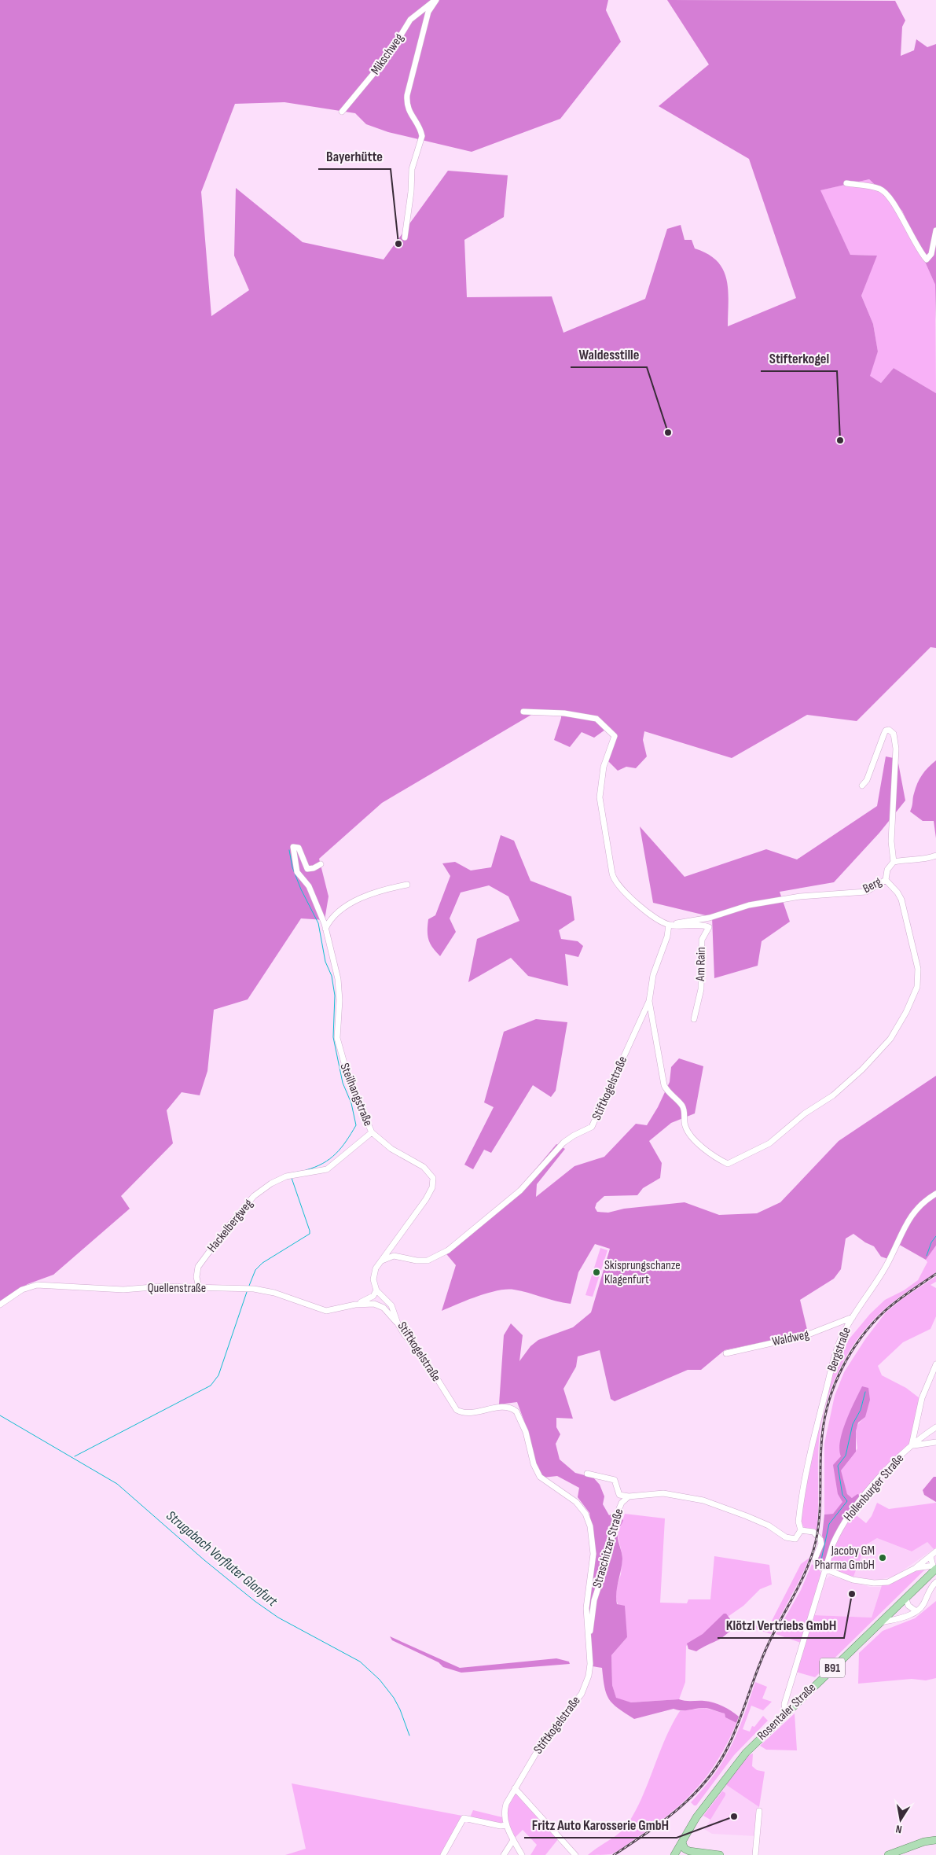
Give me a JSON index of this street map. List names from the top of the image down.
{
  "streets": {
    "main road": ["B91", "Rosentaler Straße"],
    "street": [
      "Mikschweg",
      "Berg",
      "Am Rain",
      "Stiftkogelstraße",
      "Steilhangstraße",
      "Hackelbergweg",
      "Quellenstraße",
      "Waldweg",
      "Bergstraße",
      "Hollenburger Straße",
      "Straschitzer Straße"
    ]
  },
  "crossings": [
    ["Berg", "Am Rain"],
    ["Berg", "Stiftkogelstraße"],
    ["Am Rain", "Stiftkogelstraße"],
    ["Stiftkogelstraße", "Steilhangstraße"],
    ["Stiftkogelstraße", "Quellenstraße"],
    ["Stiftkogelstraße", "Straschitzer Straße"],
    ["Steilhangstraße", "Hackelbergweg"],
    ["Hackelbergweg", "Quellenstraße"],
    ["Waldweg", "Bergstraße"],
    ["Bergstraße", "Straschitzer Straße"],
    ["Hollenburger Straße", "Rosentaler Straße"]
  ],
  "water": ["Strugabach Vorfluter Glanfurt"],
  "places": [
    "Bayerhütte",
    "Waldesstille",
    "Stifterkogel",
    "Skisprungschanze Klagenfurt",
    "Jacoby GM Pharma GmbH",
    "Klötzl Vertriebs GmbH",
    "Fritz Auto Karosserie GmbH"
  ],
  "north": "bottom"
}
